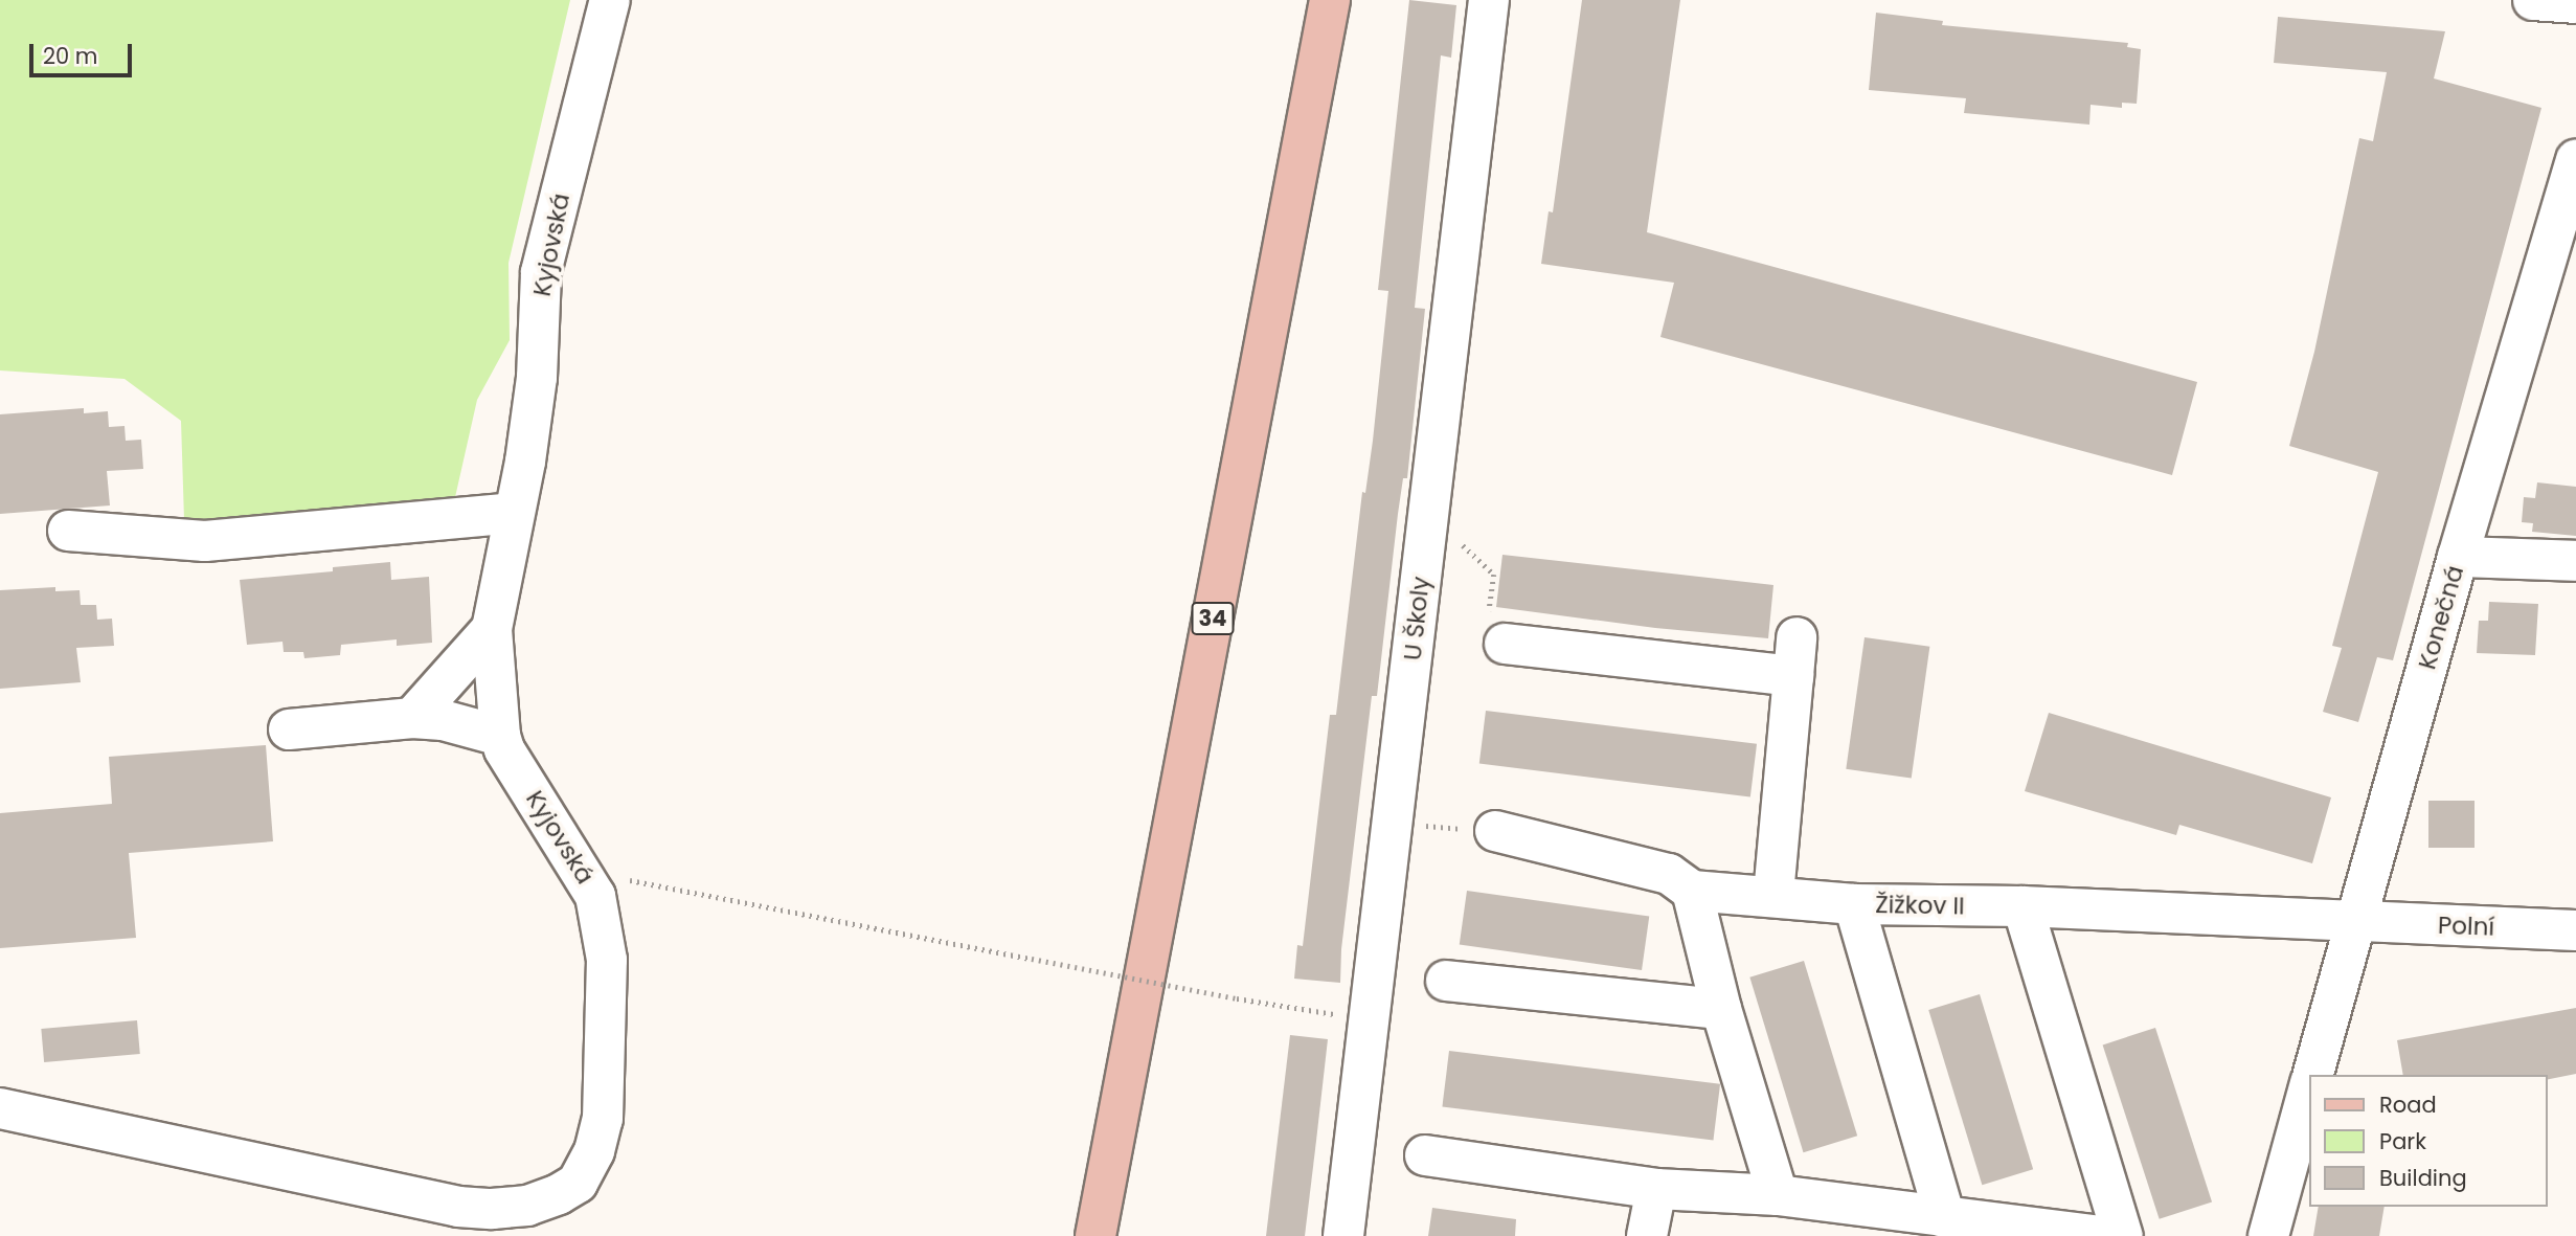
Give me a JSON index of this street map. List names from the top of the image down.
{
  "streets": {
    "main road": ["34"],
    "street": [
      "Kyjovská",
      "Konečná",
      "U Školy",
      "Žižkov II",
      "Polní"
    ]
  },
  "crossings": [
    ["Konečná", "Žižkov II"],
    ["Konečná", "Polní"],
    ["Žižkov II", "Polní"]
  ],
  "legend": ["Road", "Park", "Building"],
  "scale_bar": "20 m"
}
